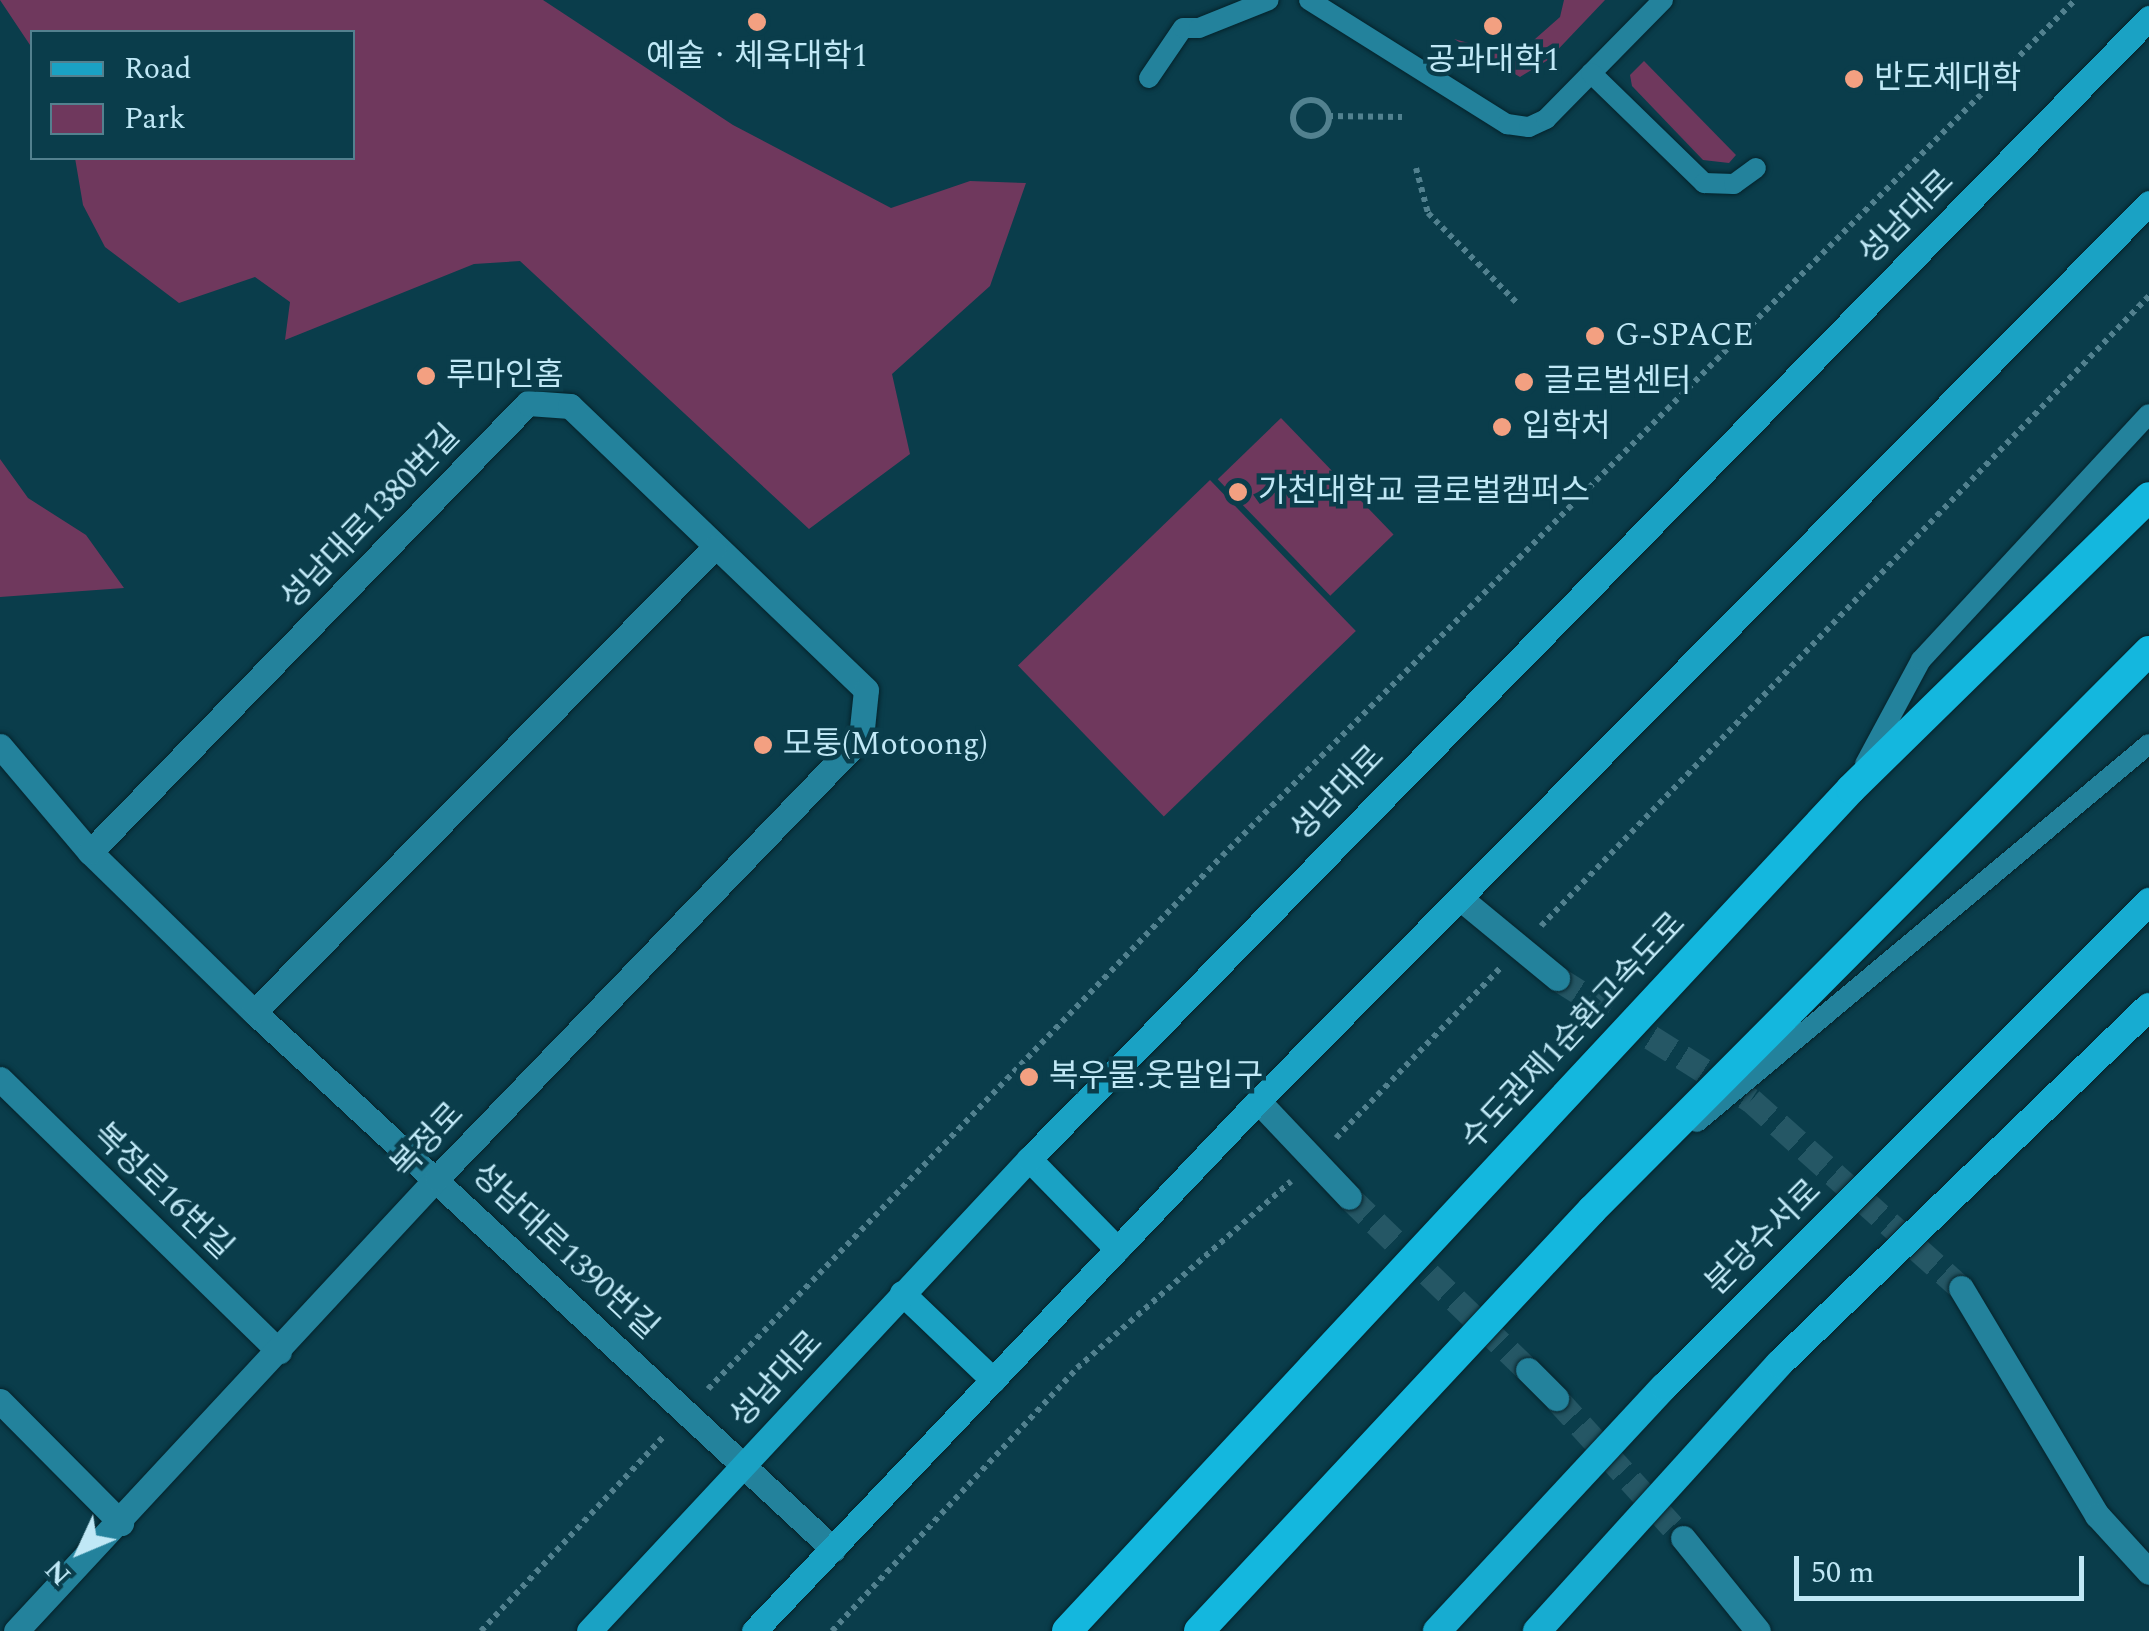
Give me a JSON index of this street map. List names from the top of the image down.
{
  "streets": {
    "highway": ["수도권제1순환고속도로", "분당수서로"],
    "main road": ["성남대로"],
    "street": [
      "성남대로1380번길",
      "복정로",
      "복정로16번길",
      "성남대로1390번길"
    ]
  },
  "crossings": [
    ["성남대로", "성남대로1390번길"],
    ["성남대로1380번길", "복정로"],
    ["성남대로1380번길", "성남대로1390번길"],
    ["복정로", "복정로16번길"],
    ["복정로", "성남대로1390번길"]
  ],
  "places": [
    "예술ㆍ체육대학1",
    "공과대학1",
    "반도체대학",
    "G-SPACE",
    "루마인홈",
    "글로벌센터",
    "입학처",
    "가천대학교 글로벌캠퍼스",
    "모퉁(Motoong)",
    "복우물.웃말입구"
  ],
  "legend": ["Road", "Park"],
  "scale_bar": "50 m",
  "north": "bottom left"
}
